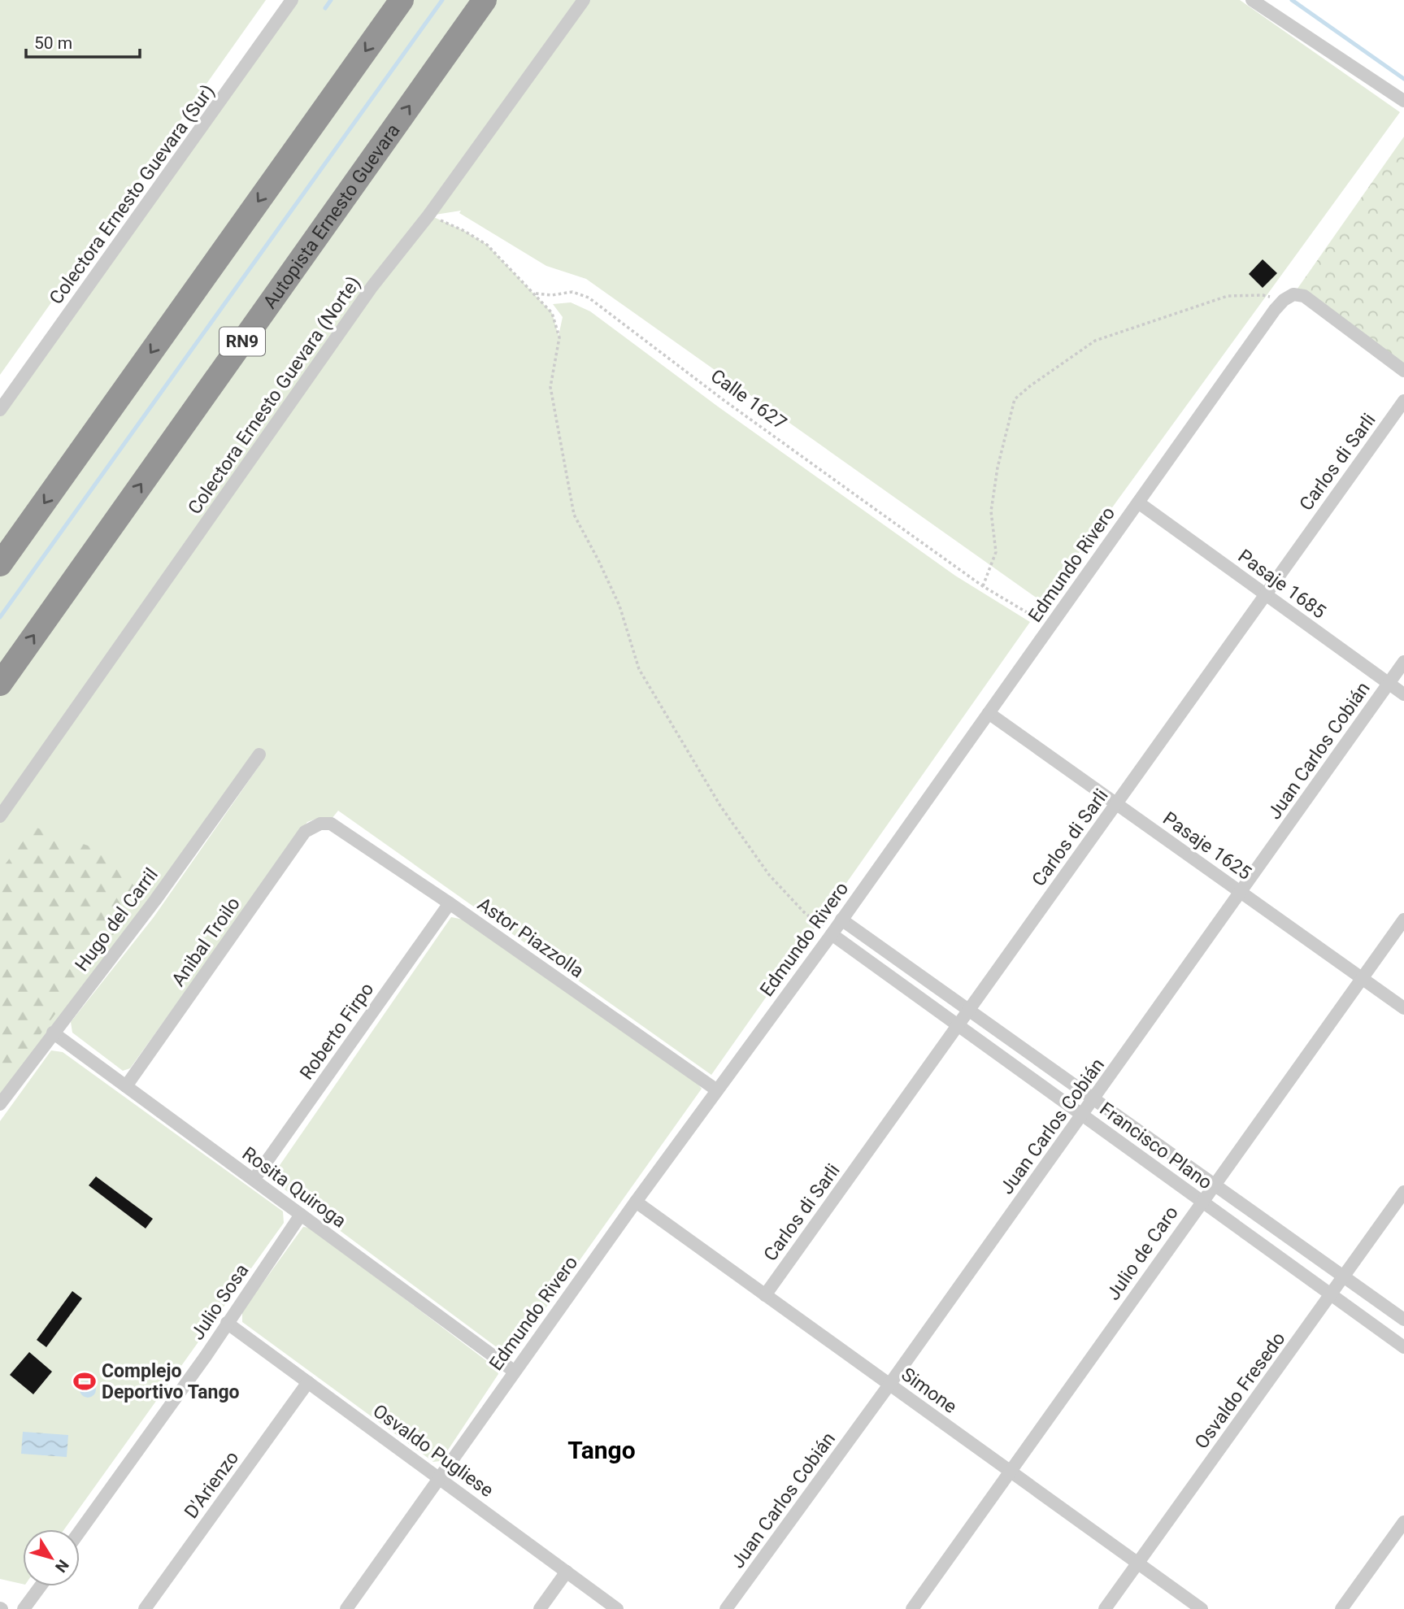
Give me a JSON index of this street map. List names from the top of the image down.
{
  "streets": {
    "highway": ["Autopista Ernesto Guevara", "RN9"],
    "street": [
      "Colectora Ernesto Guevara (Sur)",
      "Colectora Ernesto Guevara (Norte)",
      "Carlos di Sarli",
      "Edmundo Rivero",
      "Pasaje 1685",
      "Juan Carlos Cobián",
      "Pasaje 1625",
      "Hugo del Carril",
      "Astor Piazzolla",
      "Anibal Troilo",
      "Roberto Firpo",
      "Francisco Plano",
      "Rosita Quiroga",
      "Julio de Caro",
      "Julio Sosa",
      "Simone",
      "Osvaldo Fresedo",
      "Osvaldo Pugliese",
      "D'Arienzo"
    ],
    "path": ["Calle 1627"]
  },
  "crossings": [
    ["Calle 1627", "Edmundo Rivero"],
    ["Carlos di Sarli", "Pasaje 1685"],
    ["Carlos di Sarli", "Pasaje 1625"],
    ["Carlos di Sarli", "Francisco Plano"],
    ["Carlos di Sarli", "Simone"],
    ["Edmundo Rivero", "Pasaje 1685"],
    ["Edmundo Rivero", "Pasaje 1625"],
    ["Edmundo Rivero", "Astor Piazzolla"],
    ["Edmundo Rivero", "Francisco Plano"],
    ["Edmundo Rivero", "Rosita Quiroga"],
    ["Edmundo Rivero", "Simone"],
    ["Edmundo Rivero", "Osvaldo Pugliese"],
    ["Pasaje 1685", "Juan Carlos Cobián"],
    ["Juan Carlos Cobián", "Pasaje 1625"],
    ["Juan Carlos Cobián", "Francisco Plano"],
    ["Juan Carlos Cobián", "Simone"],
    ["Pasaje 1625", "Julio de Caro"],
    ["Hugo del Carril", "Rosita Quiroga"],
    ["Astor Piazzolla", "Anibal Troilo"],
    ["Astor Piazzolla", "Roberto Firpo"],
    ["Anibal Troilo", "Rosita Quiroga"],
    ["Roberto Firpo", "Rosita Quiroga"],
    ["Francisco Plano", "Julio de Caro"],
    ["Francisco Plano", "Osvaldo Fresedo"],
    ["Rosita Quiroga", "Julio Sosa"],
    ["Julio de Caro", "Simone"],
    ["Julio Sosa", "Osvaldo Pugliese"],
    ["Simone", "Osvaldo Fresedo"],
    ["Osvaldo Pugliese", "D'Arienzo"]
  ],
  "districts": ["Tango"],
  "places": {
    "sports": ["Complejo Deportivo Tango"]
  },
  "scale_bar": "50 m",
  "north": "bottom right"
}
